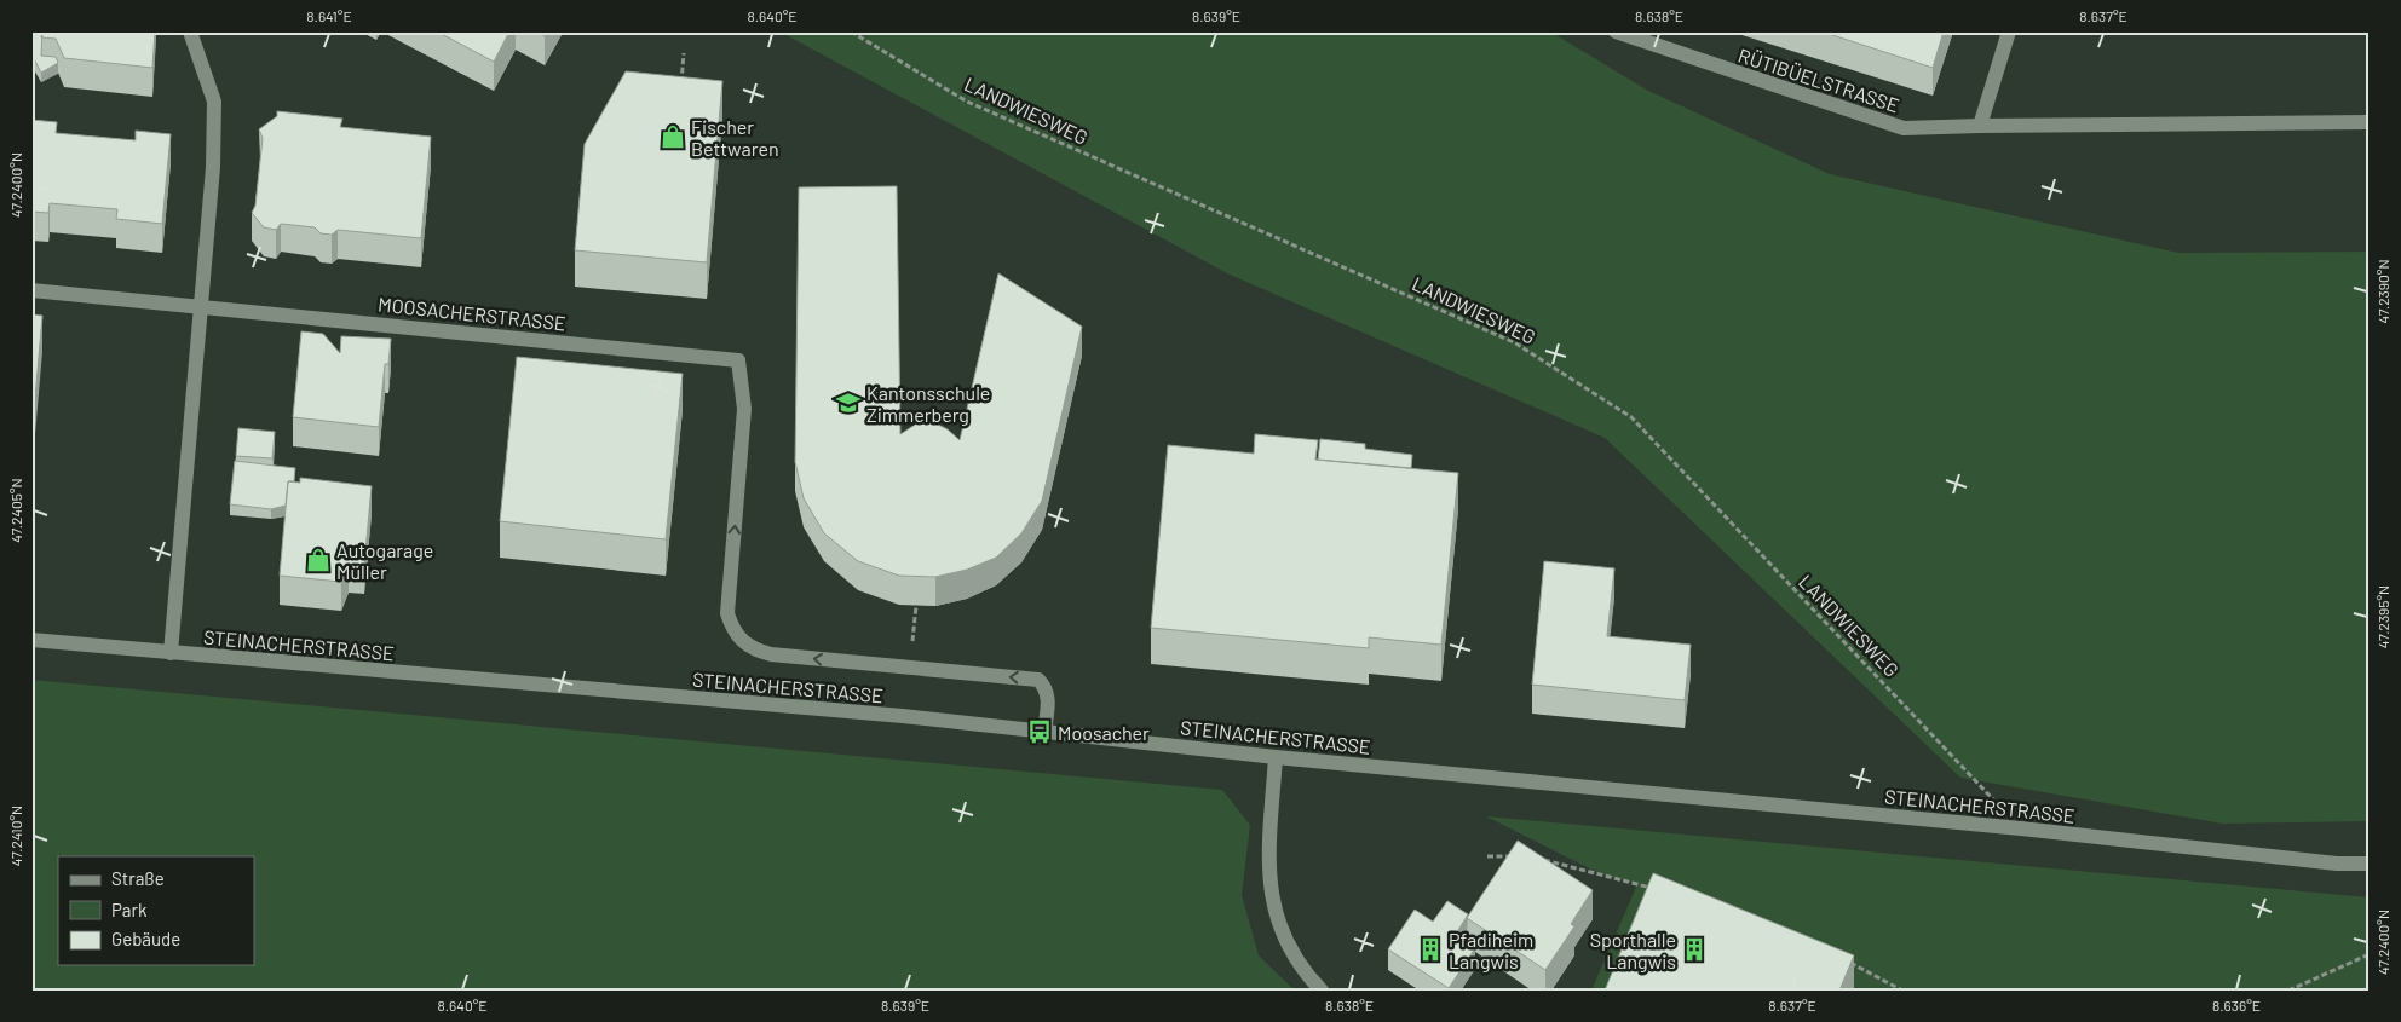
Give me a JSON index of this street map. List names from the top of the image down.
{
  "streets": {
    "street": ["RÜTIBÜELSTRASSE", "MOOSACHERSTRASSE", "STEINACHERSTRASSE"],
    "path": ["LANDWIESWEG"]
  },
  "crossings": [
    ["LANDWIESWEG", "STEINACHERSTRASSE"],
    ["MOOSACHERSTRASSE", "STEINACHERSTRASSE"]
  ],
  "places": {
    "shop": ["Fischer Bettwaren", "Autogarage Müller"],
    "school or university": ["Kantonsschule Zimmerberg"],
    "bus stop": ["Moosacher"],
    "building": ["Pfadiheim Langwis", "Sporthalle Langwis"]
  },
  "legend": ["Straße", "Park", "Gebäude"],
  "coordinates": [
    "8.641°E",
    "8.640°E",
    "8.639°E",
    "8.638°E",
    "8.637°E",
    "47.2400°N",
    "47.2390°N",
    "47.2405°N",
    "47.2395°N",
    "47.2410°N",
    "8.636°E"
  ]
}
